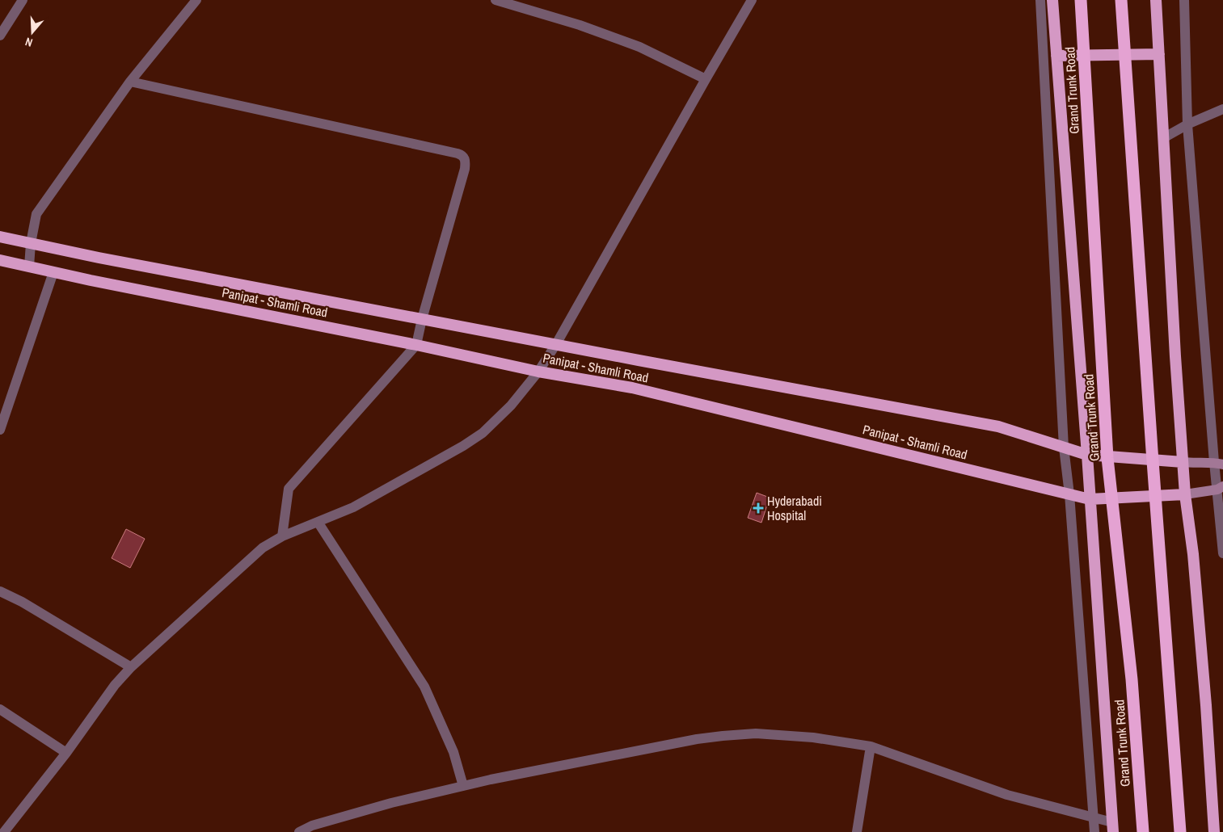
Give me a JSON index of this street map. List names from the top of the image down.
{
  "streets": {
    "highway": ["Grand Trunk Road", "Panipat - Shamli Road"]
  },
  "places": {
    "health": ["Hyderabadi Hospital"]
  },
  "north": "bottom"
}
